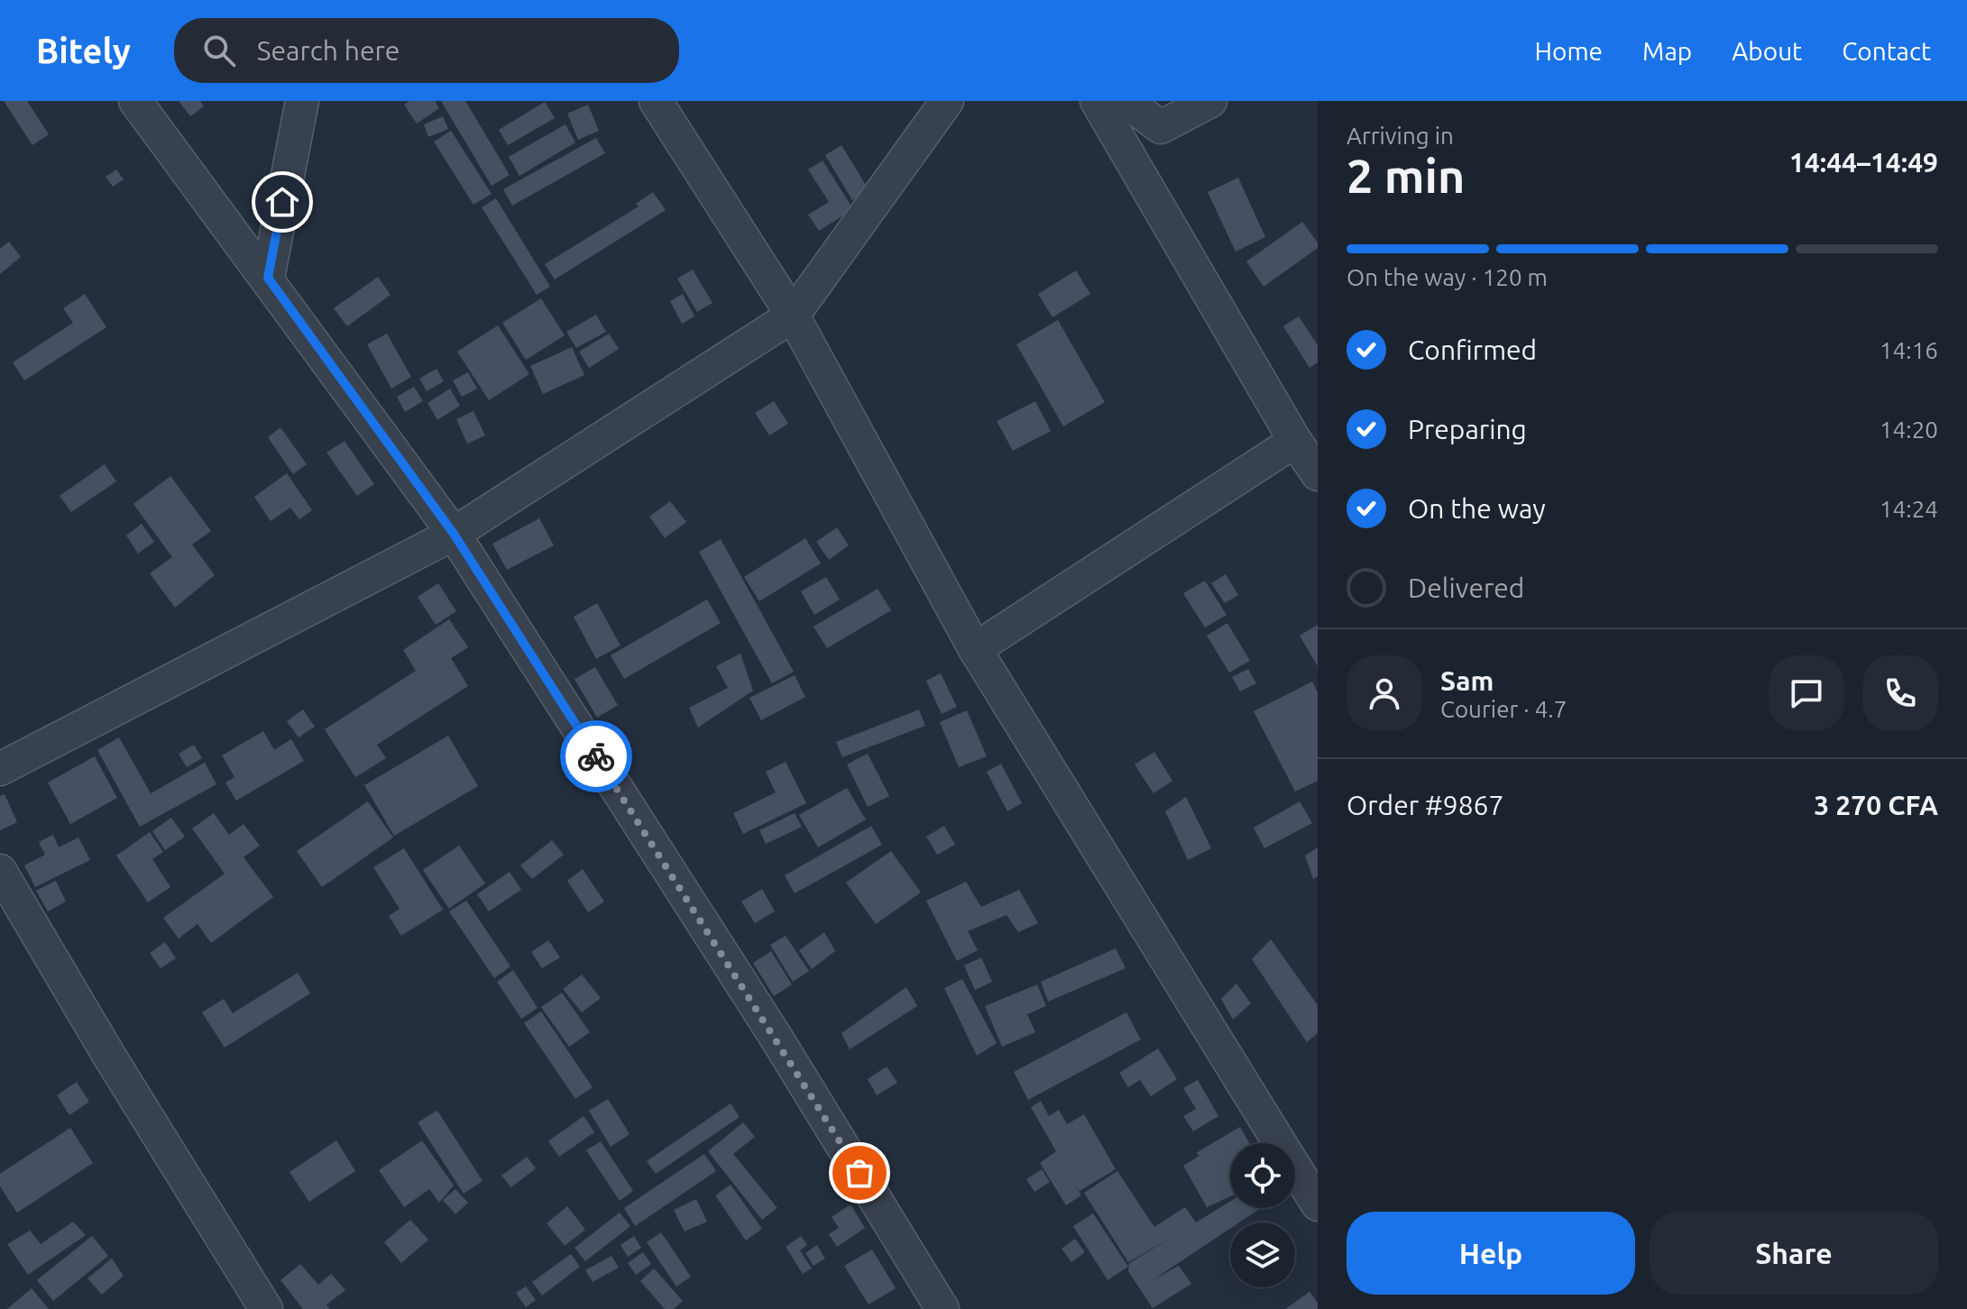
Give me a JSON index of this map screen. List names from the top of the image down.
{
  "page": {
    "header": "Bitely",
    "search": "Search here",
    "nav": [
      "Home",
      "Map",
      "About",
      "Contact"
    ],
    "heading": ["2 min", "Arriving in", "14:44–14:49"],
    "panel": [
      "Sam",
      "Courier · 4.7",
      "Order #9867",
      "3 270 CFA"
    ],
    "bar": "On the way · 120 m",
    "list": [
      ["Confirmed", "14:16"],
      ["Preparing", "14:20"],
      ["On the way", "14:24"],
      "Delivered"
    ],
    "buttons": ["Help", "Share"]
  }
}
